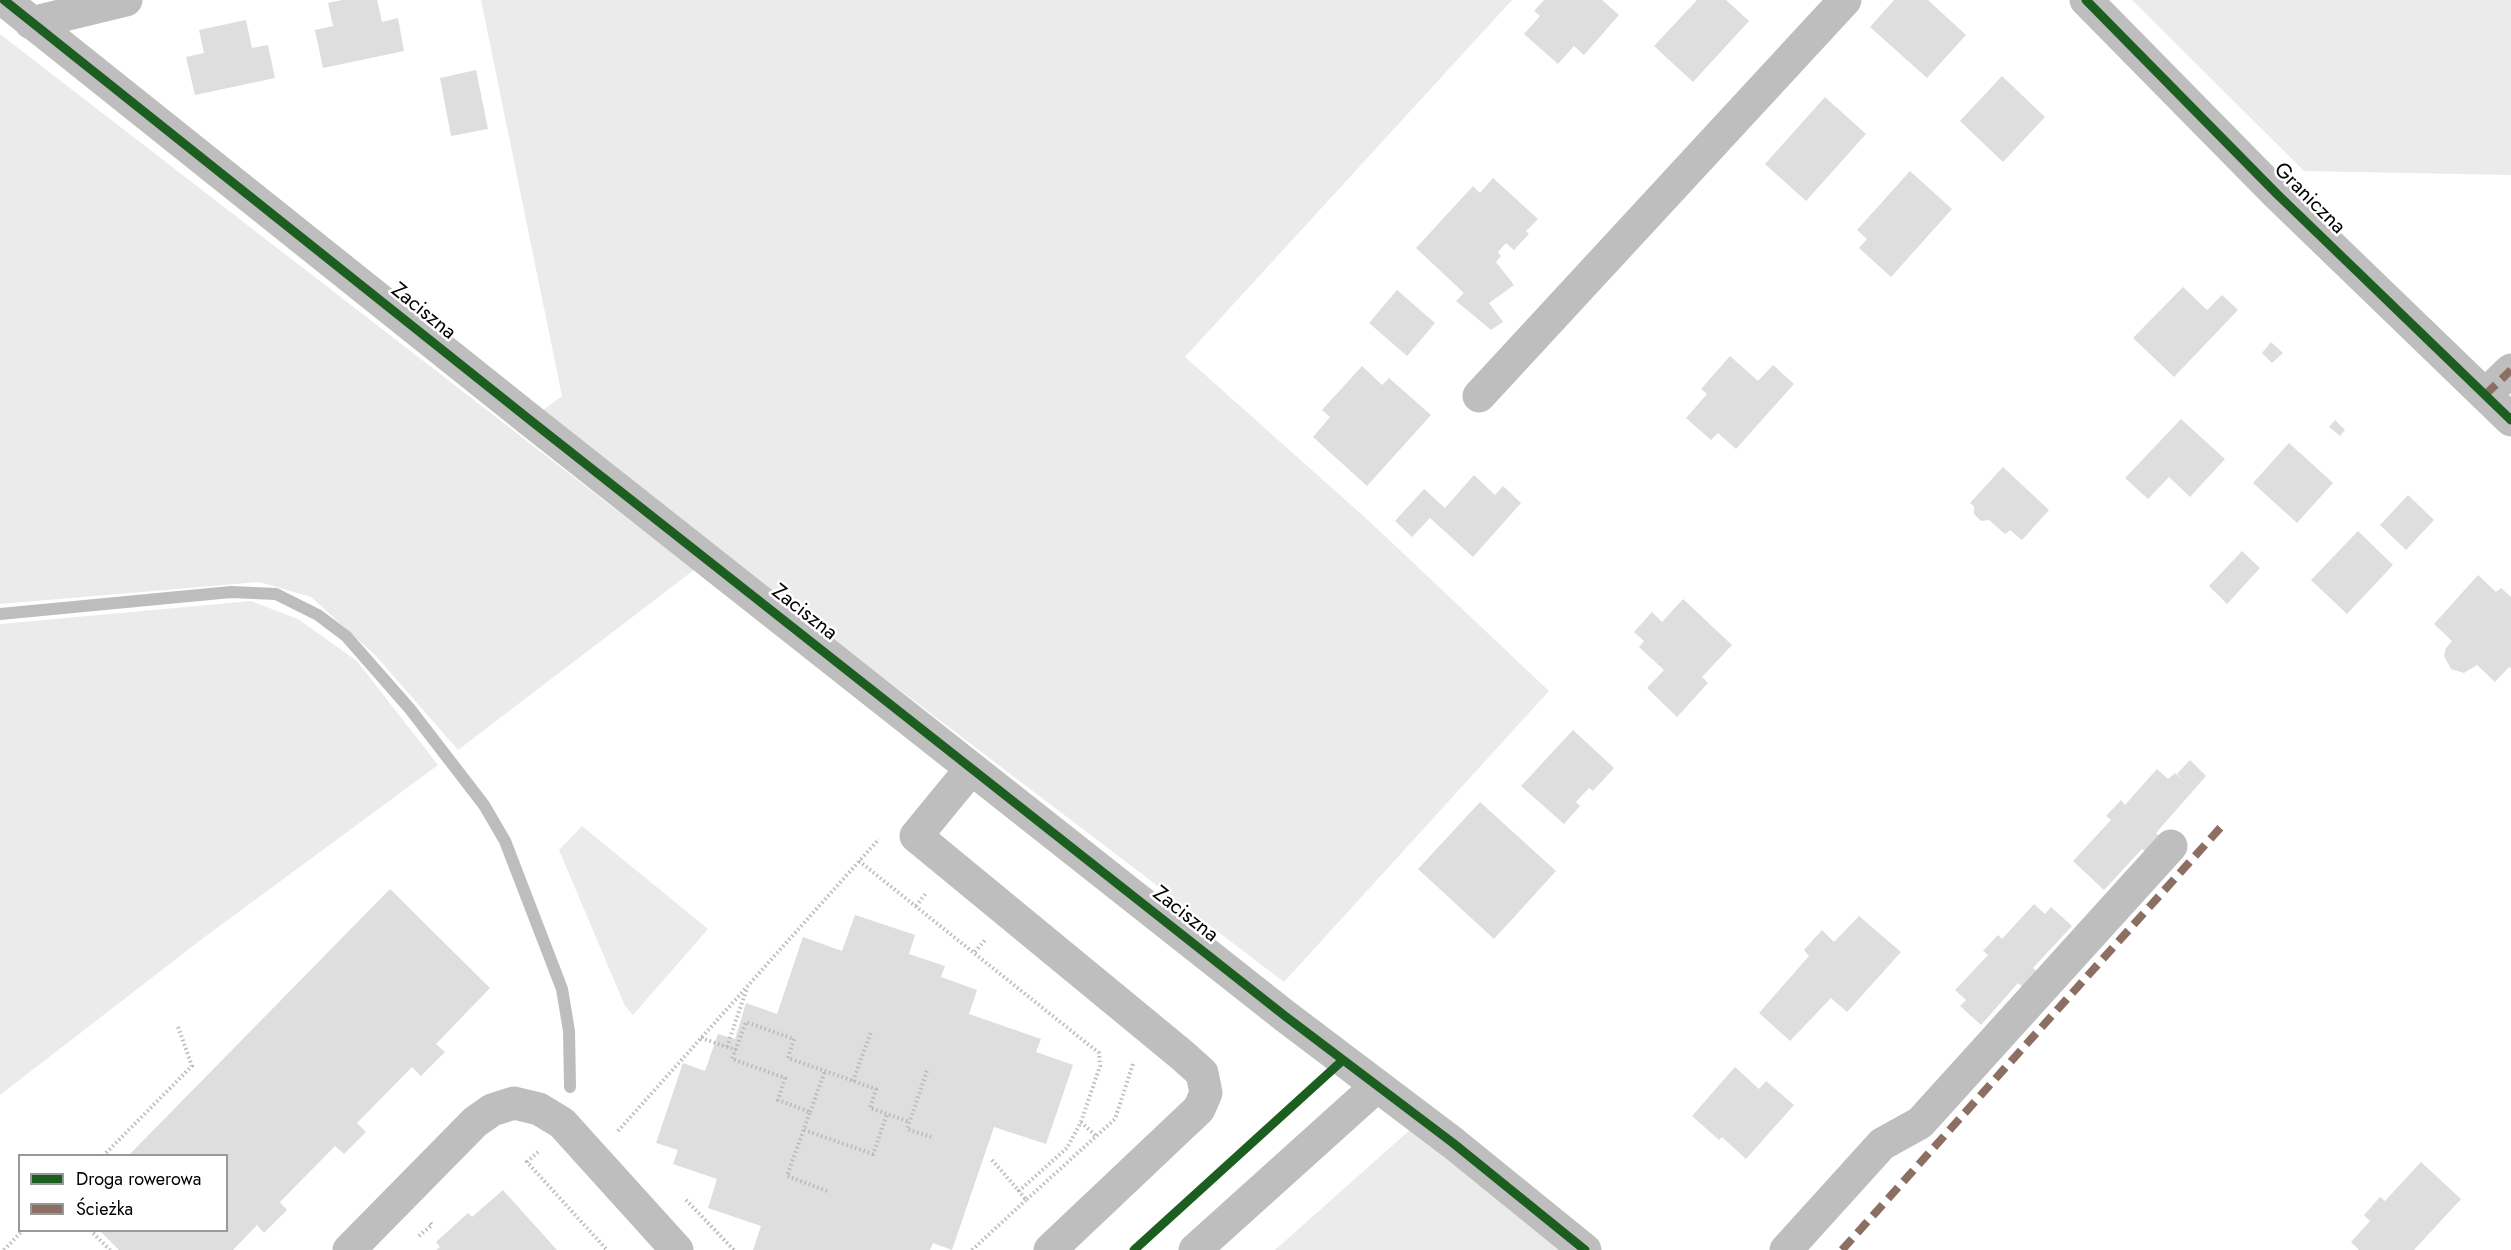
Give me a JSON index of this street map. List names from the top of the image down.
{
  "streets": {
    "street": ["Graniczna", "Zaciszna"]
  },
  "legend": ["Droga rowerowa", "Ścieżka"]
}
